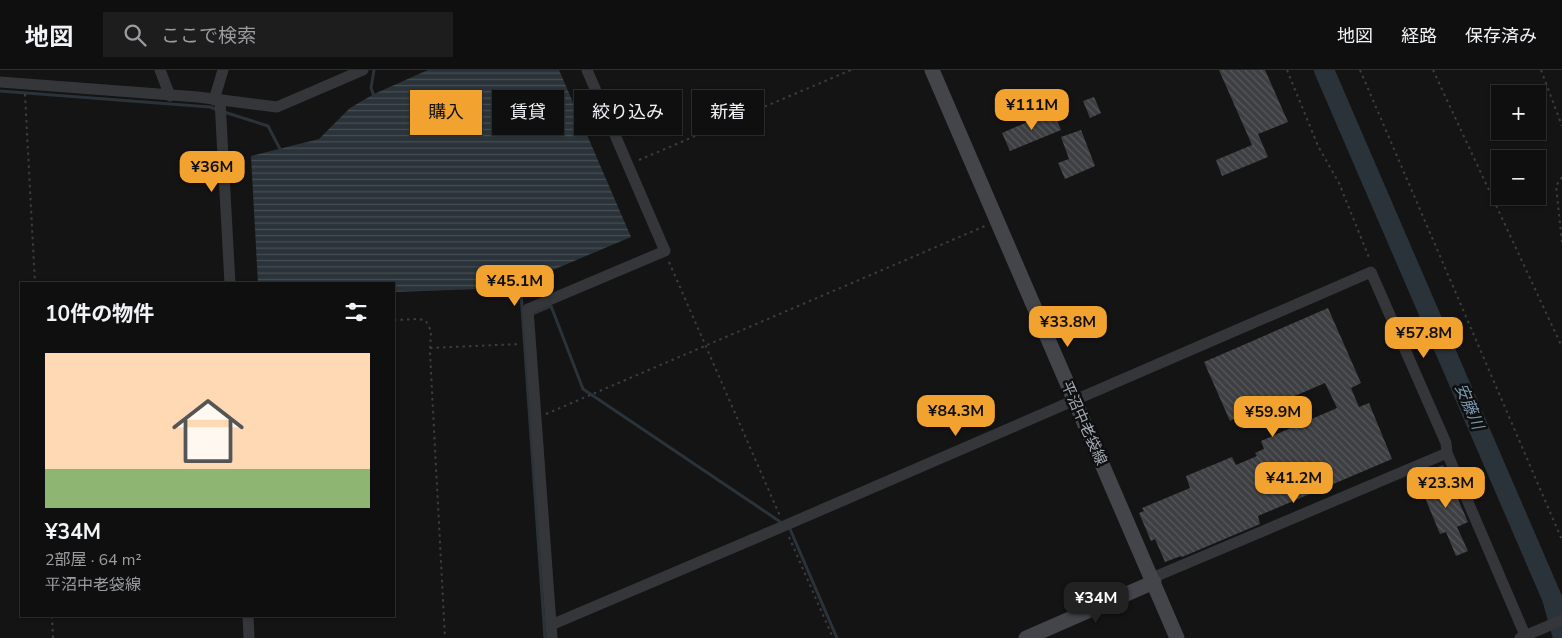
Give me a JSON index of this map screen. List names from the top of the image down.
{
  "streets": {
    "main road": ["平沼中老袋線"]
  },
  "water": ["安藤川"],
  "page": {
    "header": "地図",
    "search": "ここで検索",
    "nav": ["地図", "経路", "保存済み"],
    "map_buttons": ["+", "−"],
    "price": [
      "¥111M",
      "¥36M",
      "¥45.1M",
      "¥33.8M",
      "¥57.8M",
      "¥84.3M",
      "¥59.9M",
      "¥41.2M",
      "¥23.3M",
      "¥34M"
    ],
    "chip": [
      "購入",
      "賃貸",
      "絞り込み",
      "新着"
    ],
    "heading": "10件の物件",
    "list": [
      {
        "name": "¥34M",
        "note": "2部屋 · 64 m² · 平沼中老袋線"
      }
    ]
  }
}
